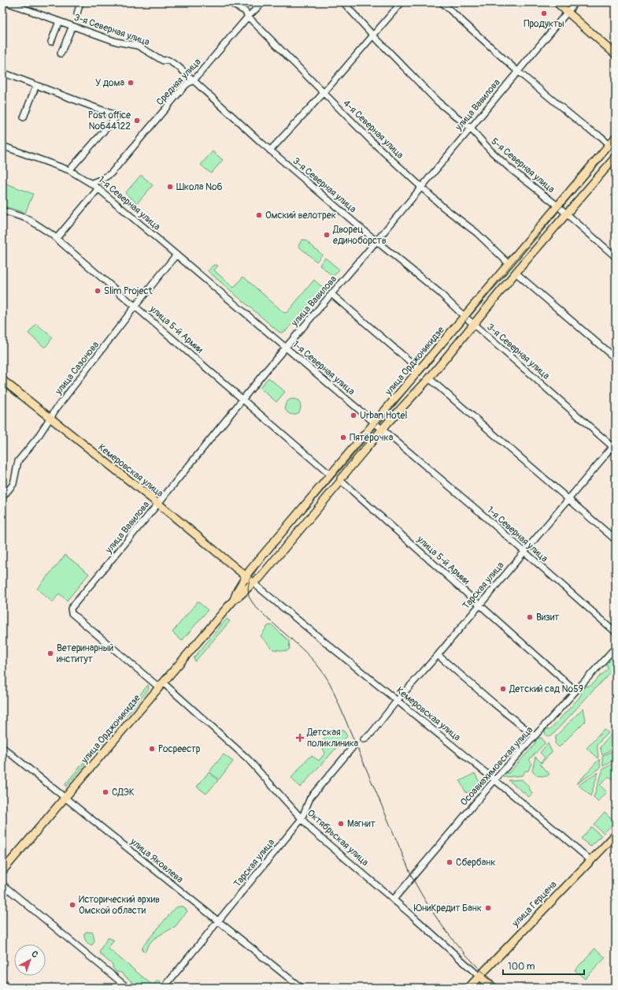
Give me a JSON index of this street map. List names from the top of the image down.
{
  "streets": {
    "main road": [
      "улица Орджоникидзе",
      "Кемеровская улица",
      "Октябрьская улица",
      "улица Герцена"
    ],
    "street": [
      "3-я Северная улица",
      "Средняя улица",
      "улица Вавилова",
      "4-я Северная улица",
      "5-я Северная улица",
      "1-я Северная улица",
      "улица 5-й Армии",
      "улица Сазонова",
      "Тарская улица",
      "Осоавиахимовская улица",
      "улица Яковлева"
    ]
  },
  "crossings": [
    ["3-я Северная улица", "Средняя улица"],
    ["3-я Северная улица", "улица Вавилова"],
    ["3-я Северная улица", "улица Орджоникидзе"],
    ["3-я Северная улица", "Тарская улица"],
    ["Средняя улица", "4-я Северная улица"],
    ["Средняя улица", "1-я Северная улица"],
    ["улица Вавилова", "4-я Северная улица"],
    ["улица Вавилова", "5-я Северная улица"],
    ["улица Вавилова", "1-я Северная улица"],
    ["улица Вавилова", "улица 5-й Армии"],
    ["улица Вавилова", "Кемеровская улица"],
    ["улица Вавилова", "Октябрьская улица"],
    ["4-я Северная улица", "улица Орджоникидзе"],
    ["5-я Северная улица", "улица Орджоникидзе"],
    ["1-я Северная улица", "улица Орджоникидзе"],
    ["1-я Северная улица", "улица Сазонова"],
    ["1-я Северная улица", "Тарская улица"],
    ["улица 5-й Армии", "улица Орджоникидзе"],
    ["улица 5-й Армии", "улица Сазонова"],
    ["улица 5-й Армии", "Тарская улица"],
    ["улица 5-й Армии", "Осоавиахимовская улица"],
    ["улица Орджоникидзе", "Кемеровская улица"],
    ["улица Орджоникидзе", "Октябрьская улица"],
    ["улица Орджоникидзе", "улица Яковлева"],
    ["улица Сазонова", "Кемеровская улица"],
    ["Кемеровская улица", "Тарская улица"],
    ["Кемеровская улица", "Осоавиахимовская улица"],
    ["Кемеровская улица", "улица Герцена"],
    ["Тарская улица", "Октябрьская улица"],
    ["Тарская улица", "улица Яковлева"],
    ["Осоавиахимовская улица", "Октябрьская улица"],
    ["Октябрьская улица", "улица Герцена"]
  ],
  "places": {
    "other": [
      "Продукты",
      "У дома",
      "Post office №644122",
      "Школа №6",
      "Омский велотрек",
      "Дворец единоборств",
      "Slim Project",
      "Urban Hotel",
      "Пятёрочка",
      "Визит",
      "Ветеринарный институт",
      "Детский сад №59",
      "Росреестр",
      "СДЭК",
      "Магнит",
      "Сбербанк",
      "Исторический архив Омской области",
      "ЮниКредит Банк"
    ],
    "health": ["Детская поликлиника"]
  },
  "scale_bar": "100 m",
  "north": "top right"
}
